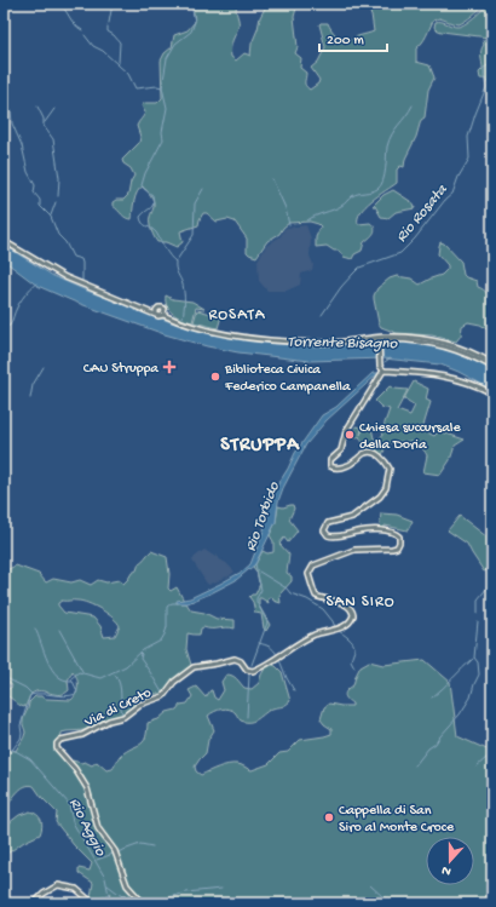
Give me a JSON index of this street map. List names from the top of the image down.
{
  "streets": {
    "main road": ["Via di Creto"]
  },
  "districts": ["ROSATA", "STRUPPA", "SAN SIRO"],
  "water": [
    "Rio Rosata",
    "Torrente Bisagno",
    "Rio Torbido",
    "Rio Aggio"
  ],
  "places": {
    "health": ["CAU Struppa"],
    "other": ["Biblioteca Civica Federico Campanella", "Chiesa succursale della Doria", "Cappella di San Siro al Monte Croce"]
  },
  "scale_bar": "200 m",
  "north": "bottom"
}
